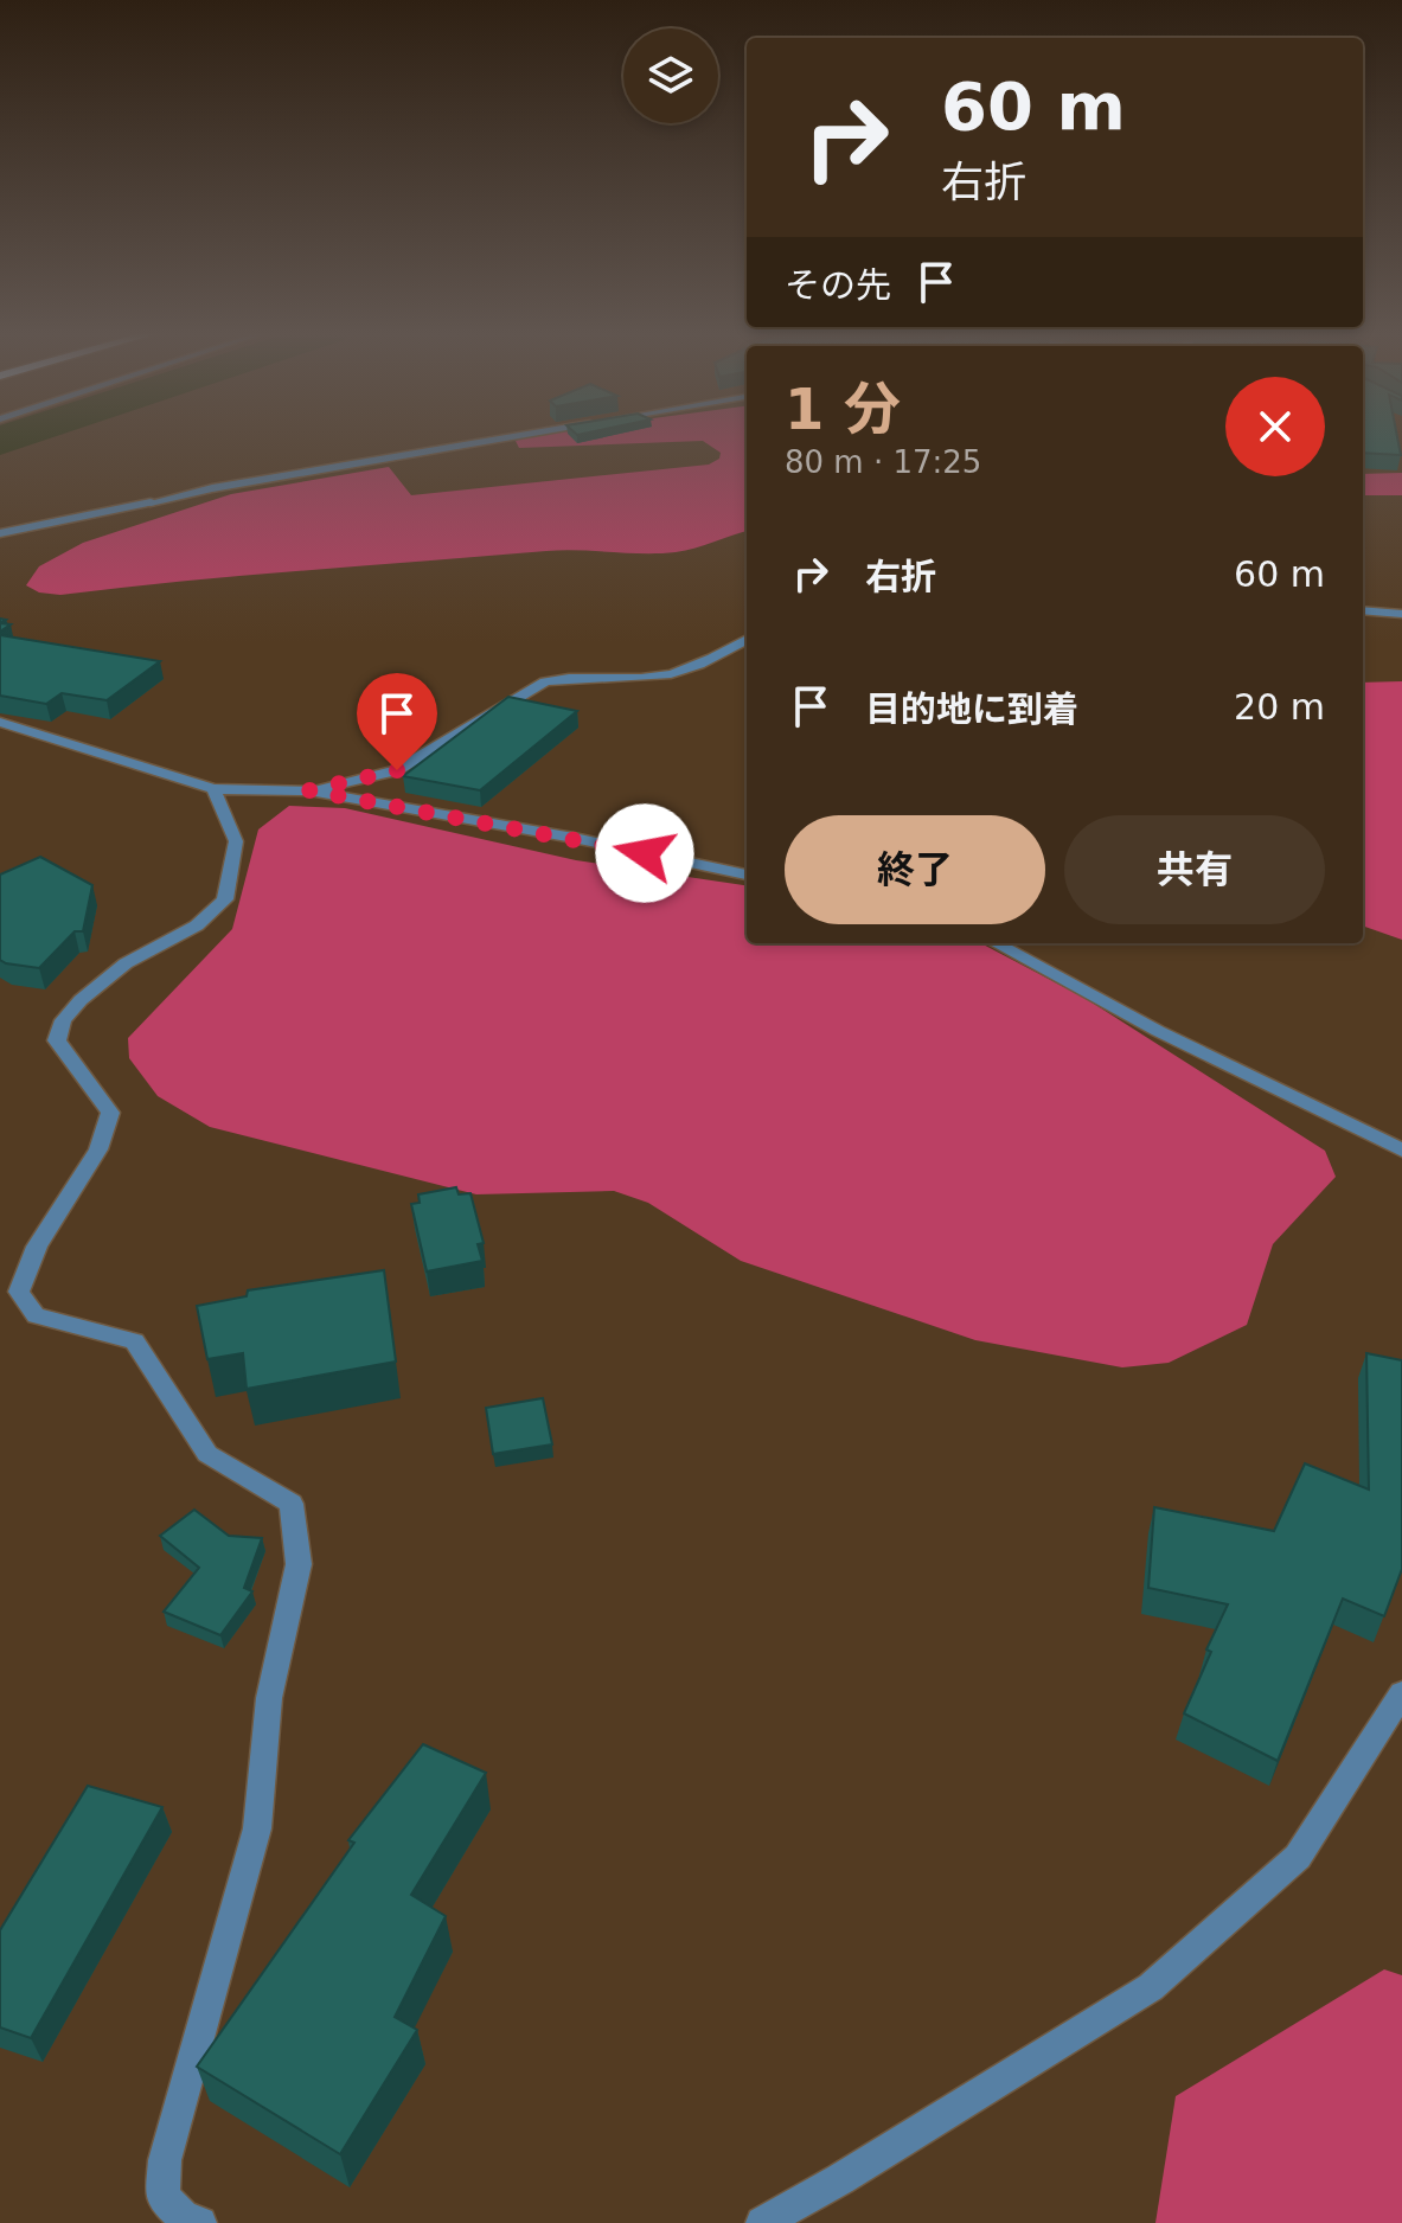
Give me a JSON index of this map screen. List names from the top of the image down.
{
  "page": {
    "turn": ["60 m", "右折"],
    "then": "その先",
    "heading": ["1 分", "80 m · 17:25"],
    "list": [
      {
        "name": "右折",
        "value": "60 m"
      },
      {
        "name": "目的地に到着",
        "value": "20 m"
      }
    ],
    "buttons": ["終了", "共有"]
  }
}
